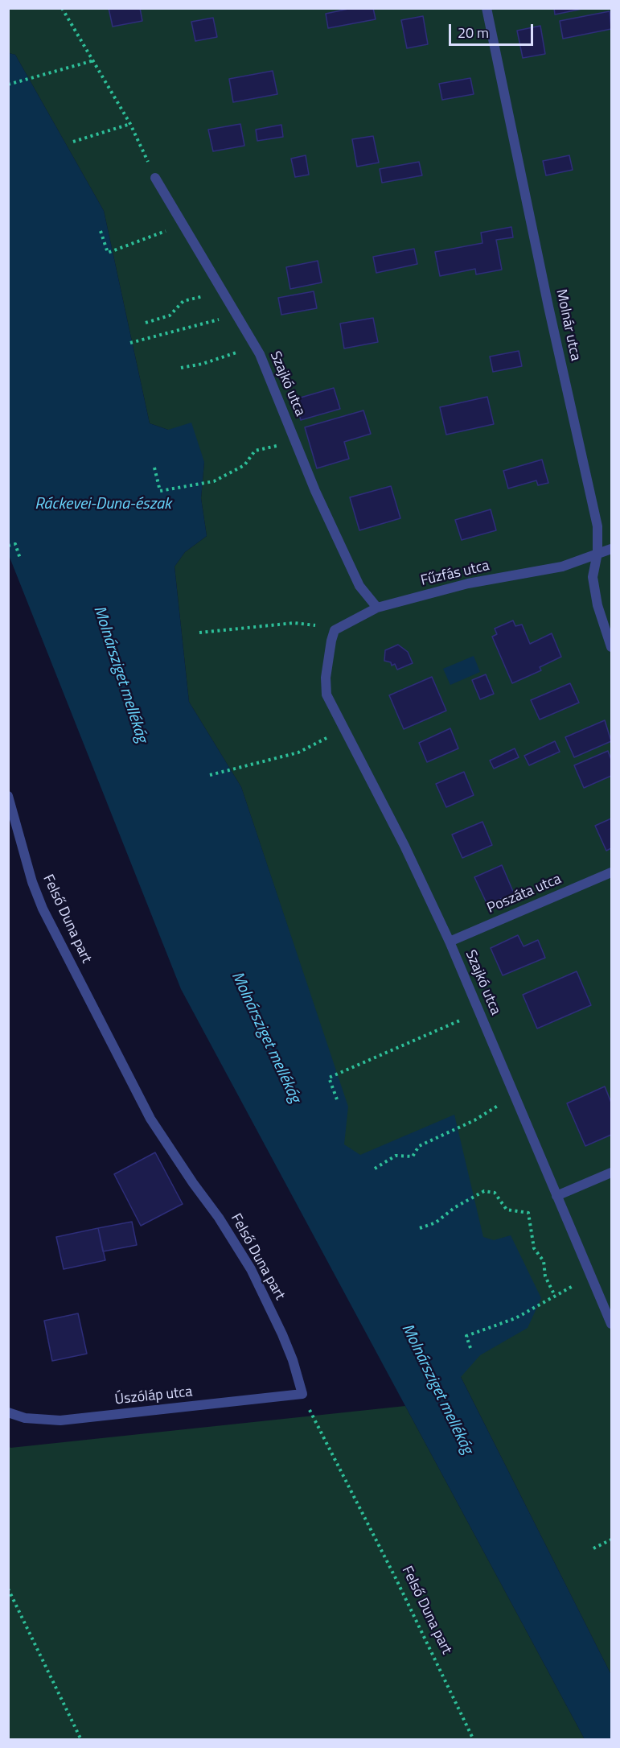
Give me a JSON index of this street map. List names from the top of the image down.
{
  "streets": {
    "street": [
      "Molnár utca",
      "Szajkó utca",
      "Fűzfás utca",
      "Poszáta utca",
      "Felső Duna part",
      "Úszóláp utca"
    ]
  },
  "crossings": [
    ["Molnár utca", "Fűzfás utca"],
    ["Szajkó utca", "Fűzfás utca"],
    ["Szajkó utca", "Poszáta utca"],
    ["Felső Duna part", "Úszóláp utca"]
  ],
  "water": ["Ráckevei-Duna-észak", "Molnársziget mellékág"],
  "scale_bar": "20 m"
}
